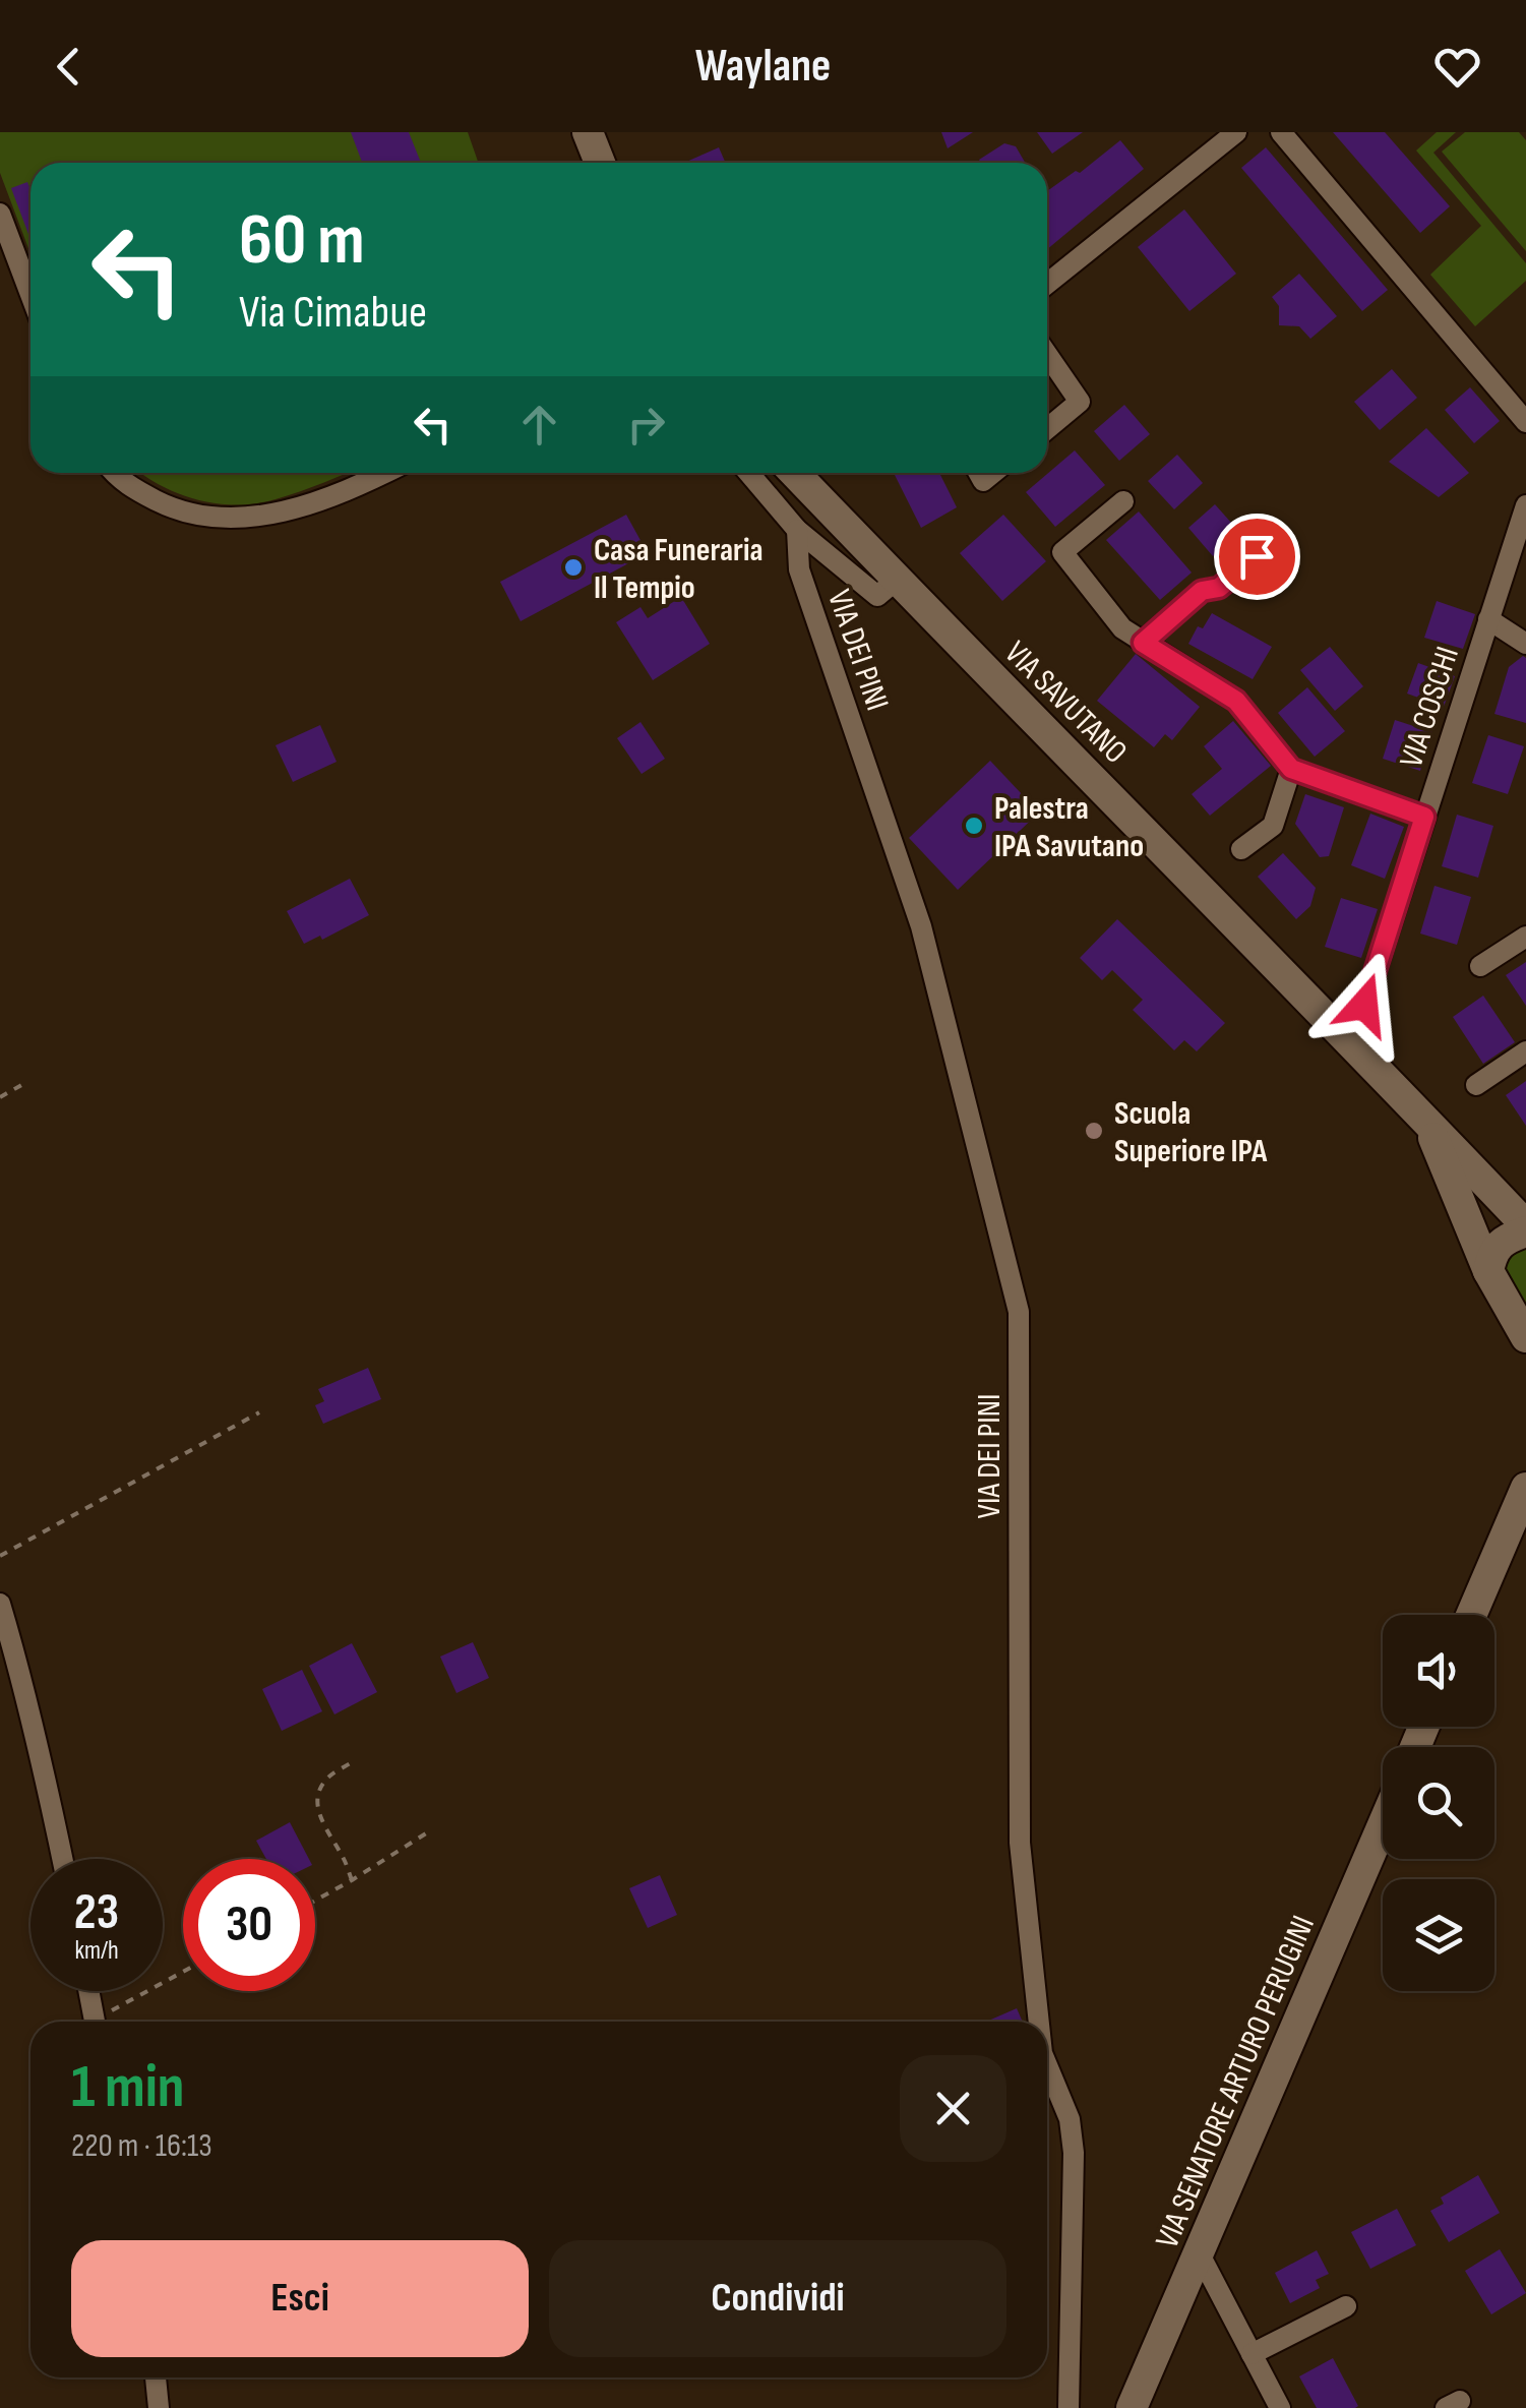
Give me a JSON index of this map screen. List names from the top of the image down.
{
  "streets": {
    "street": [
      "VIA DEI PINI",
      "VIA SAVUTANO",
      "VIA COSCHI",
      "VIA SENATORE ARTURO PERUGINI"
    ]
  },
  "crossings": [
    ["VIA SAVUTANO", "VIA COSCHI"]
  ],
  "places": ["Casa Funeraria Il Tempio", "Palestra IPA Savutano", "Scuola Superiore IPA"],
  "page": {
    "header": "Waylane",
    "turn": ["60 m", "Via Cimabue"],
    "speed": "23 km/h",
    "limit": "30",
    "heading": ["1 min", "220 m · 16:13"],
    "buttons": ["Esci", "Condividi"]
  }
}
